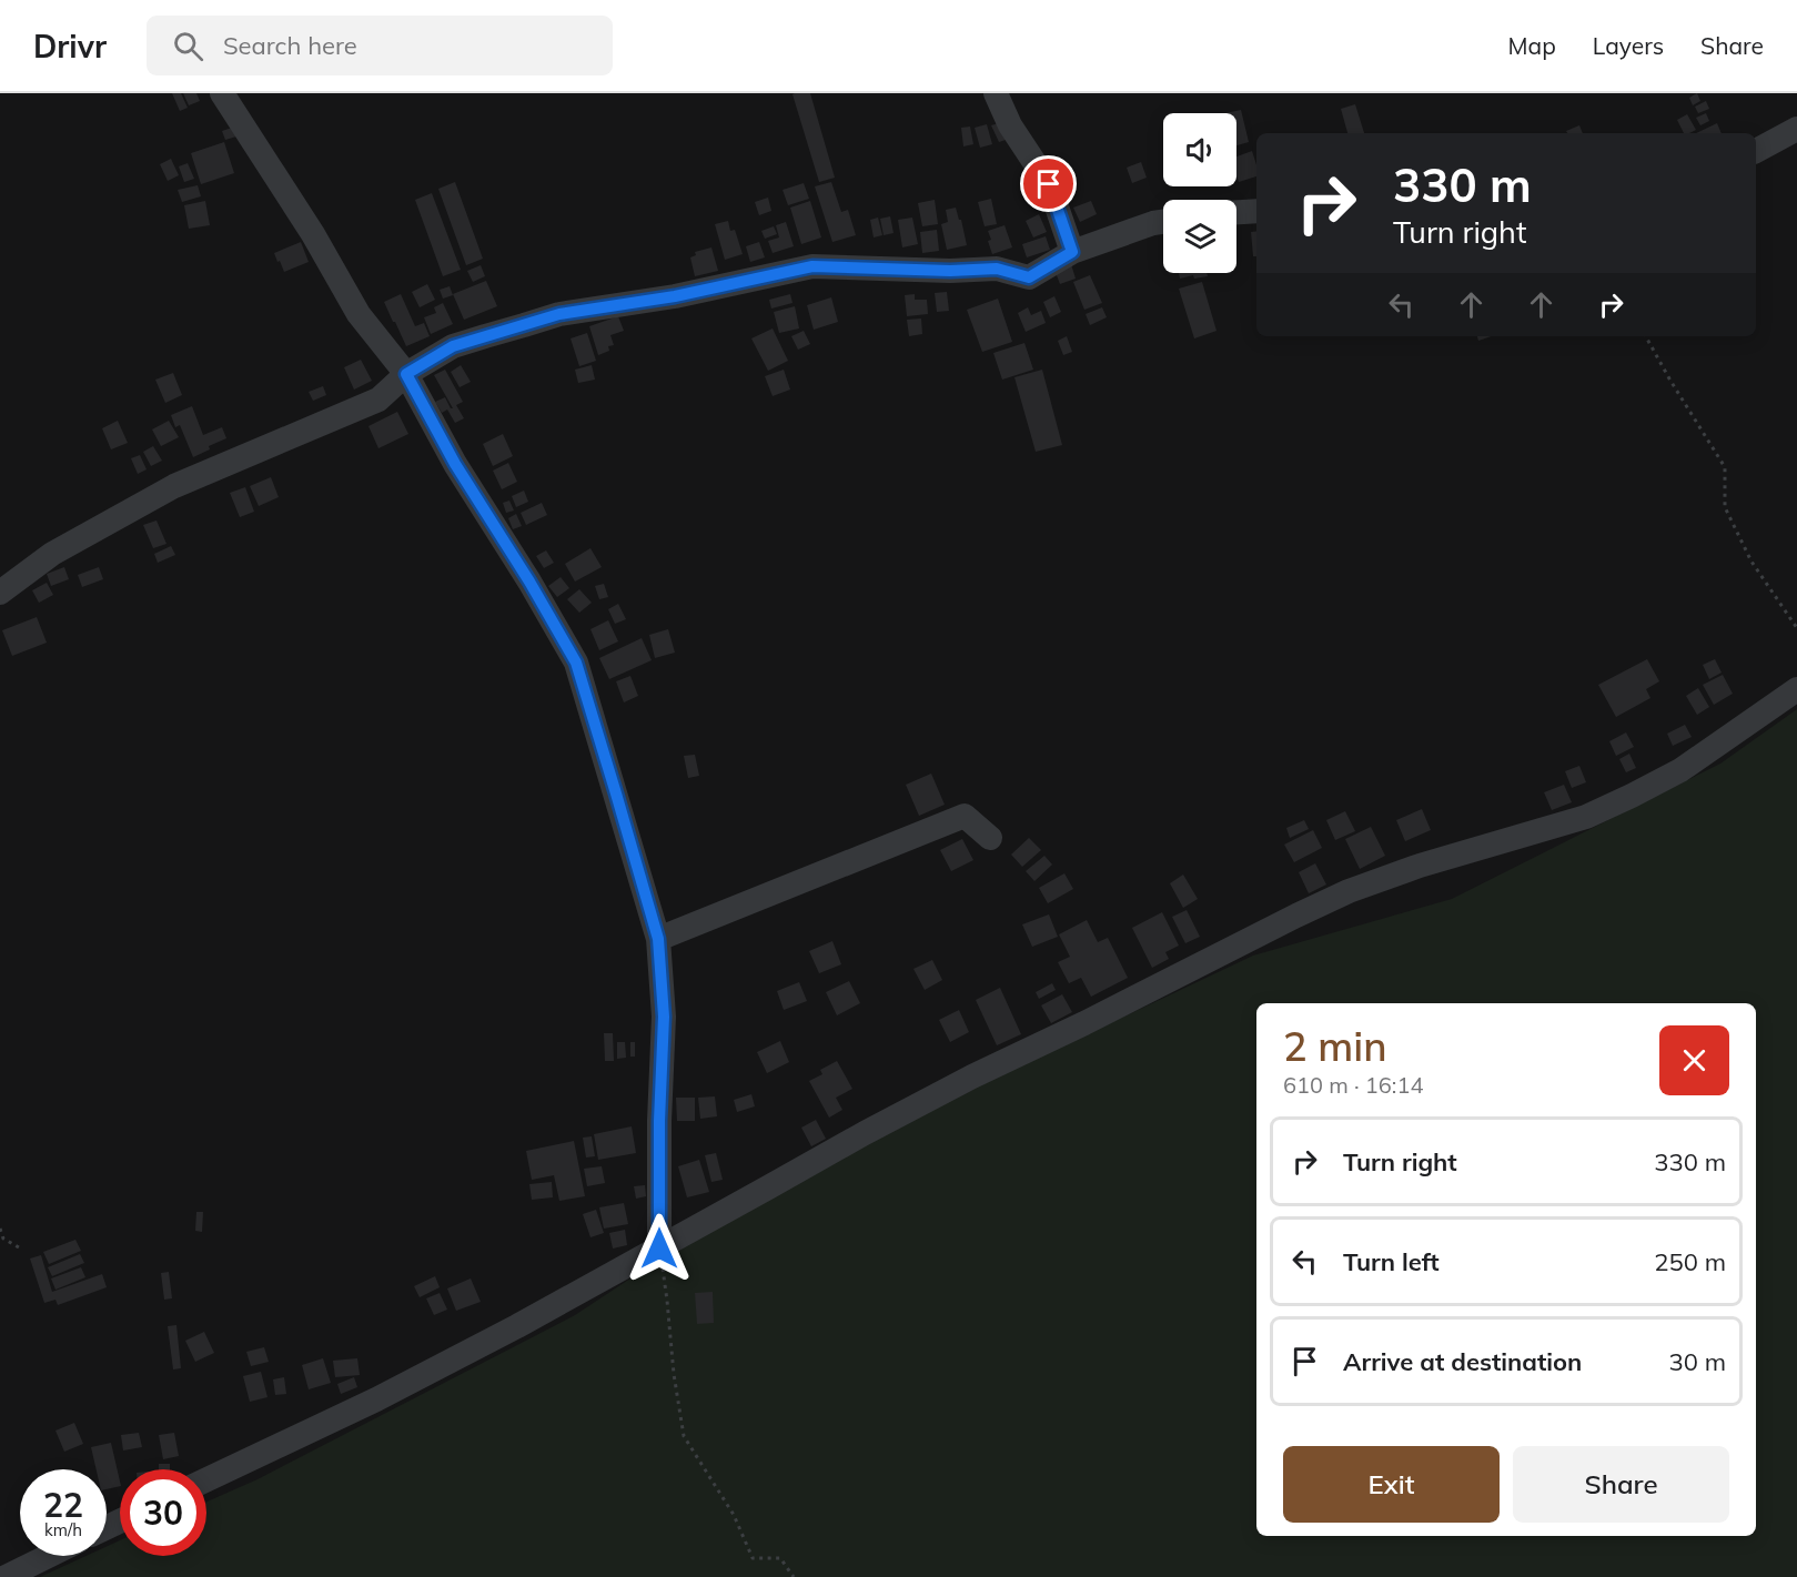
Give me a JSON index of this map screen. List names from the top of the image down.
{
  "page": {
    "header": "Drivr",
    "search": "Search here",
    "nav": ["Map", "Layers", "Share"],
    "turn": ["330 m", "Turn right"],
    "heading": ["2 min", "610 m · 16:14"],
    "list": [
      {
        "name": "Turn right",
        "value": "330 m"
      },
      {
        "name": "Turn left",
        "value": "250 m"
      },
      {
        "name": "Arrive at destination",
        "value": "30 m"
      }
    ],
    "buttons": ["Exit", "Share"],
    "speed": "22 km/h",
    "limit": "30"
  }
}
